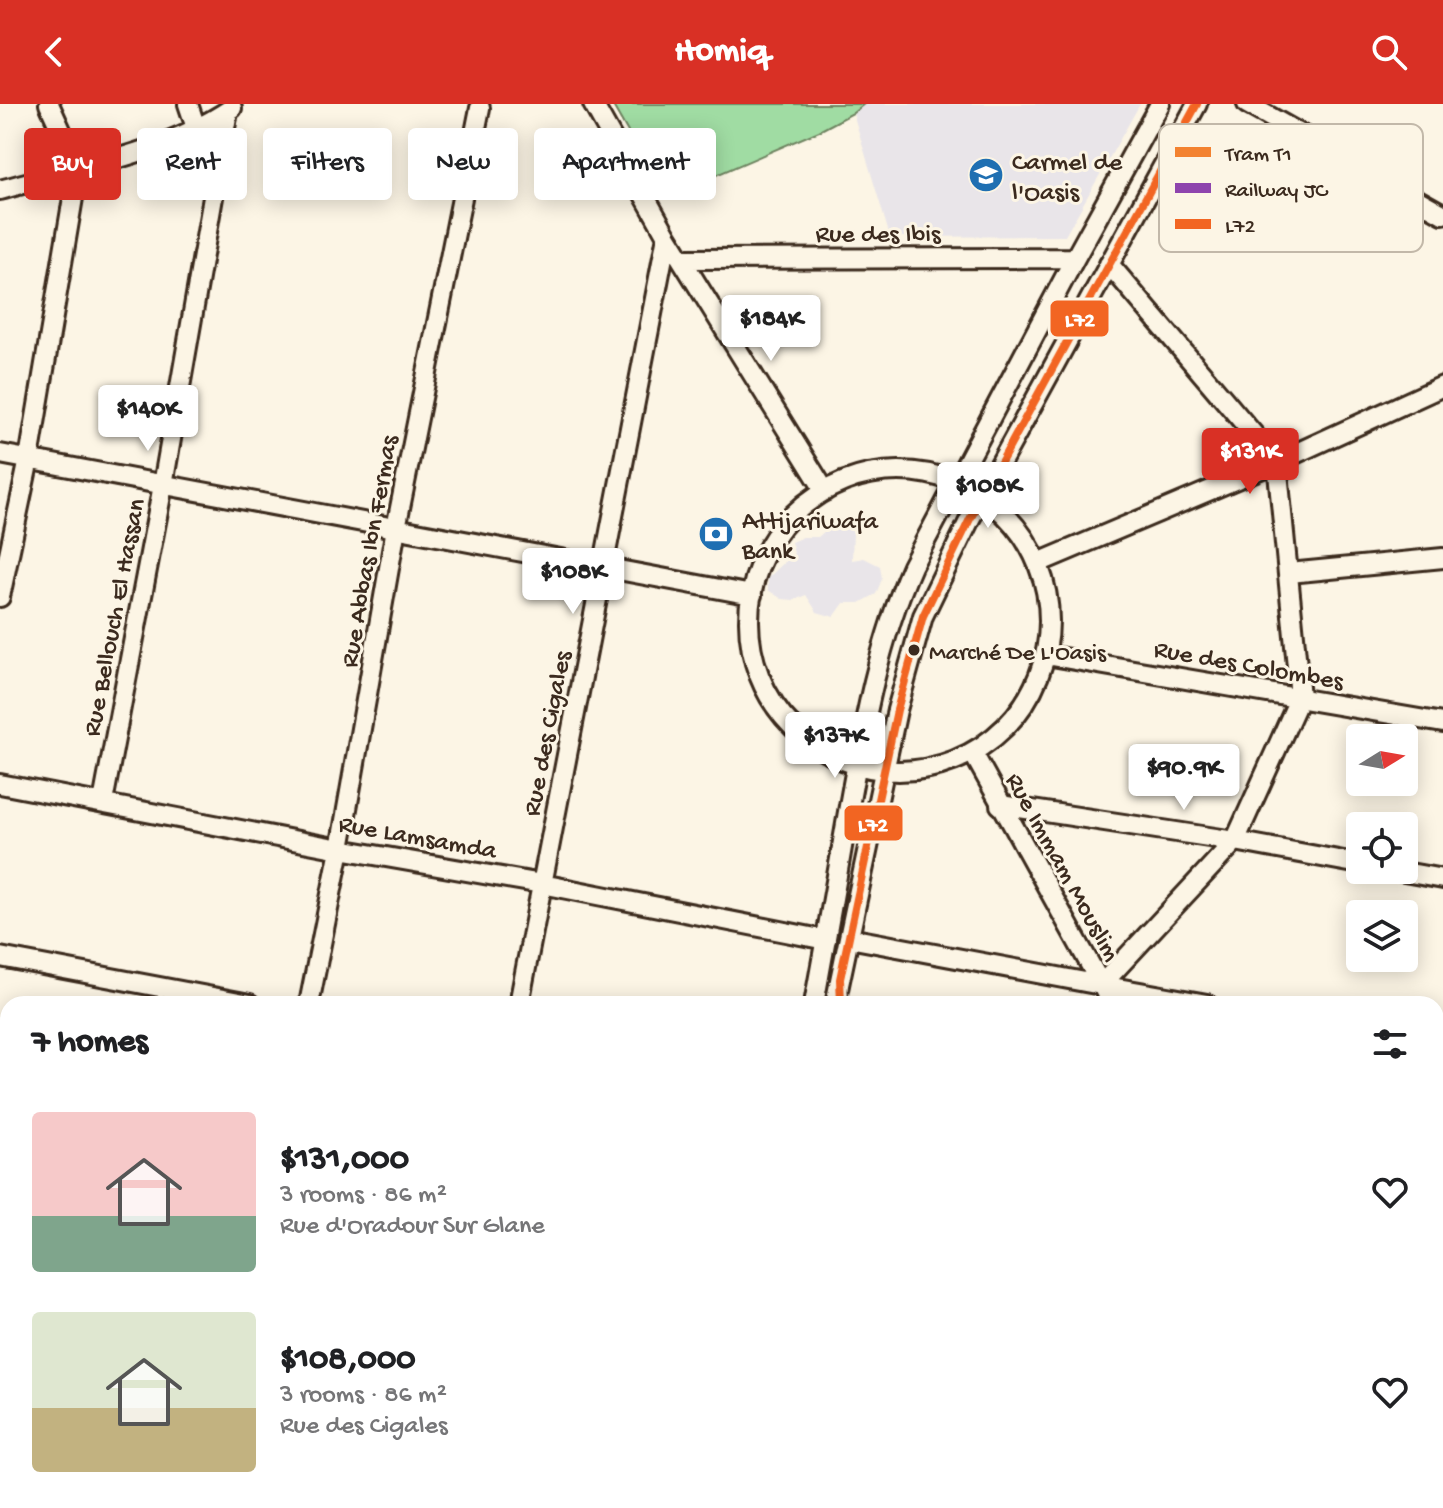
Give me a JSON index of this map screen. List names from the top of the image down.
{
  "streets": {
    "street": [
      "Rue des Ibis",
      "Rue Abbas Ibn Fermas",
      "Rue Bellouch El Hassan",
      "Rue des Colombes",
      "Rue des Cigales",
      "Rue Lamsamda",
      "Rue Immam Mouslim"
    ]
  },
  "crossings": [
    ["Rue Abbas Ibn Fermas", "Rue Lamsamda"],
    ["Rue Bellouch El Hassan", "Rue Lamsamda"],
    ["Rue des Cigales", "Rue Lamsamda"]
  ],
  "places": {
    "school or university": ["Carmel de l'Oasis"],
    "bank": ["Attijariwafa Bank"],
    "other": ["Marché De L'Oasis"]
  },
  "lines": ["transit line L72"],
  "legend": ["Tram T1", "Railway JC", "L72"],
  "north": "right",
  "page": {
    "header": "Homiq",
    "chip": [
      "Buy",
      "Rent",
      "Filters",
      "New",
      "Apartment"
    ],
    "price": [
      "$184K",
      "$140K",
      "$131K",
      "$108K",
      "$108K",
      "$137K",
      "$90.9K"
    ],
    "heading": "7 homes",
    "list": [
      {
        "name": "$131,000",
        "note": "3 rooms · 86 m² · Rue d'Oradour Sur Glane"
      },
      {
        "name": "$108,000",
        "note": "3 rooms · 86 m² · Rue des Cigales"
      }
    ]
  }
}
